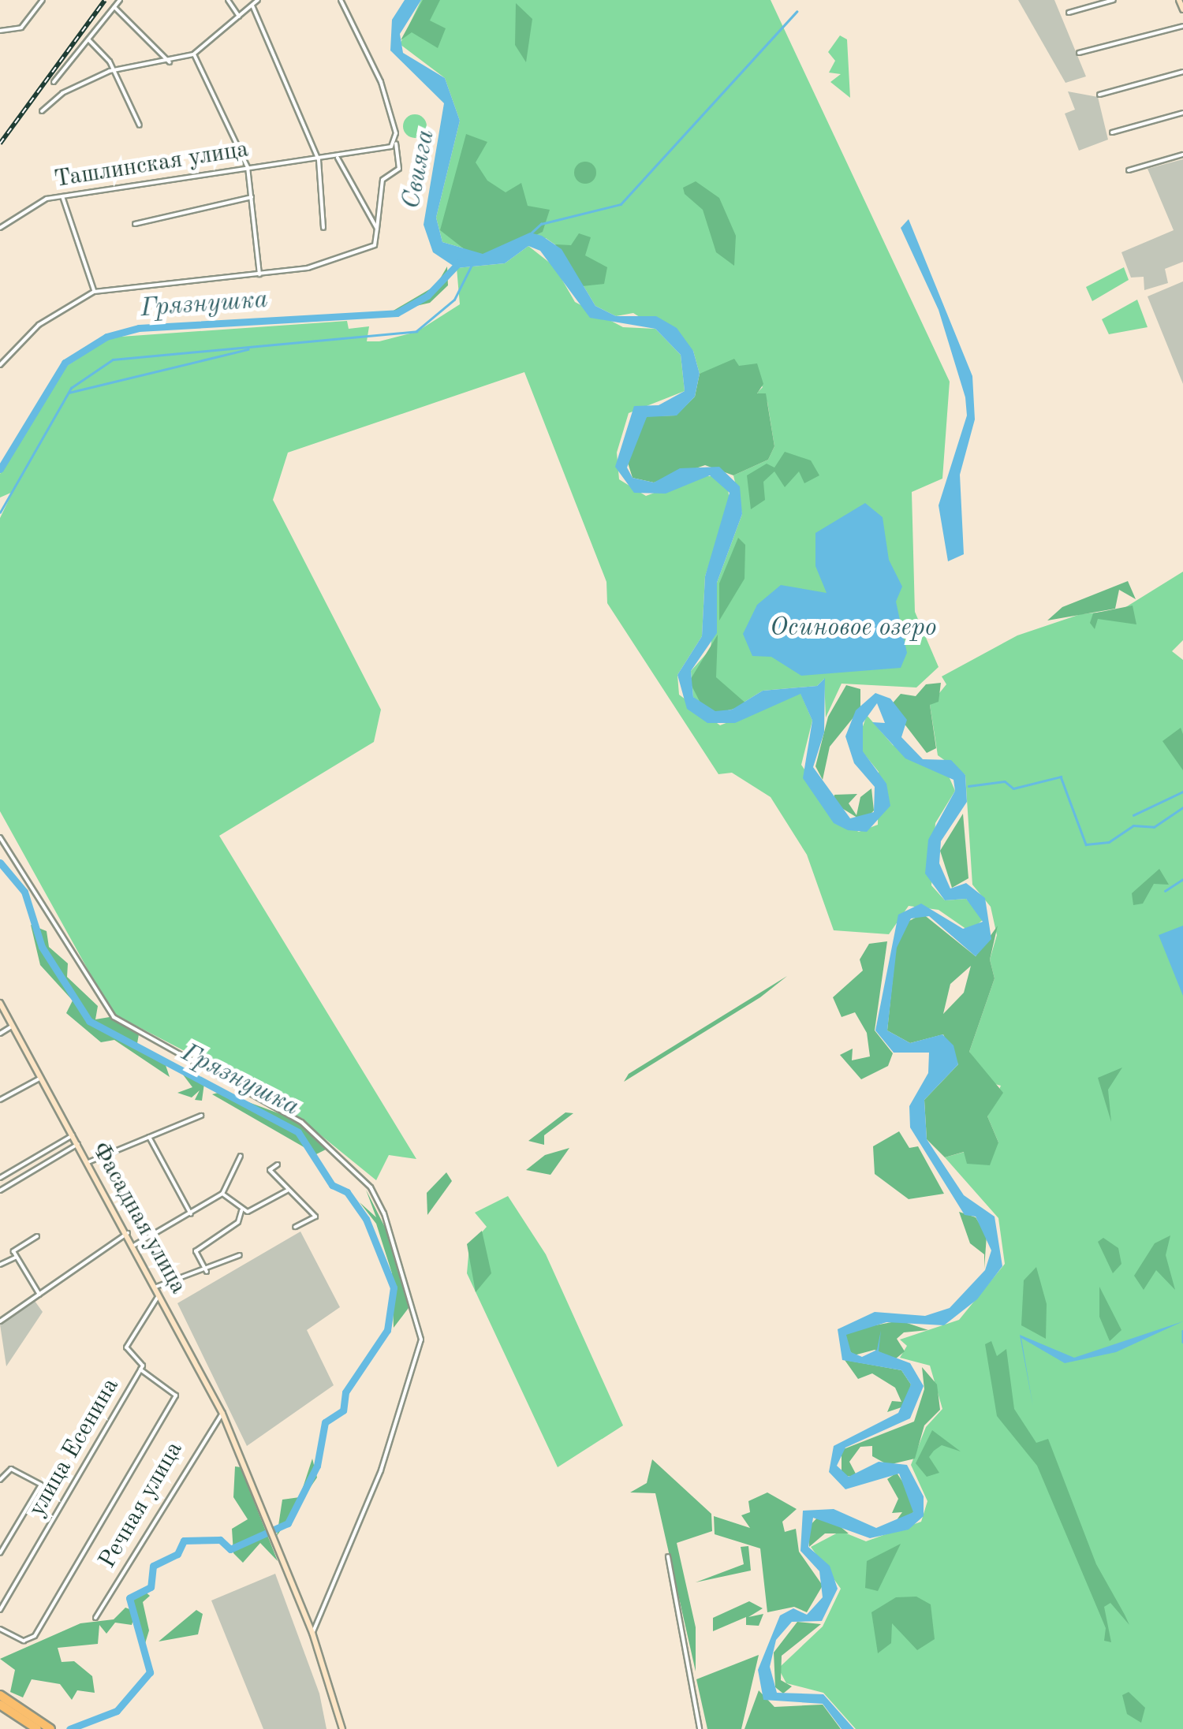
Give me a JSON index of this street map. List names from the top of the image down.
{
  "streets": {
    "main road": ["Фасадная улица"],
    "street": ["Ташлинская улица", "улица Есенина", "Речная улица"]
  },
  "crossings": [
    ["Фасадная улица", "улица Есенина"],
    ["Фасадная улица", "Речная улица"]
  ],
  "water": ["Свияга", "Грязнушка", "Осиновое озеро"]
}
